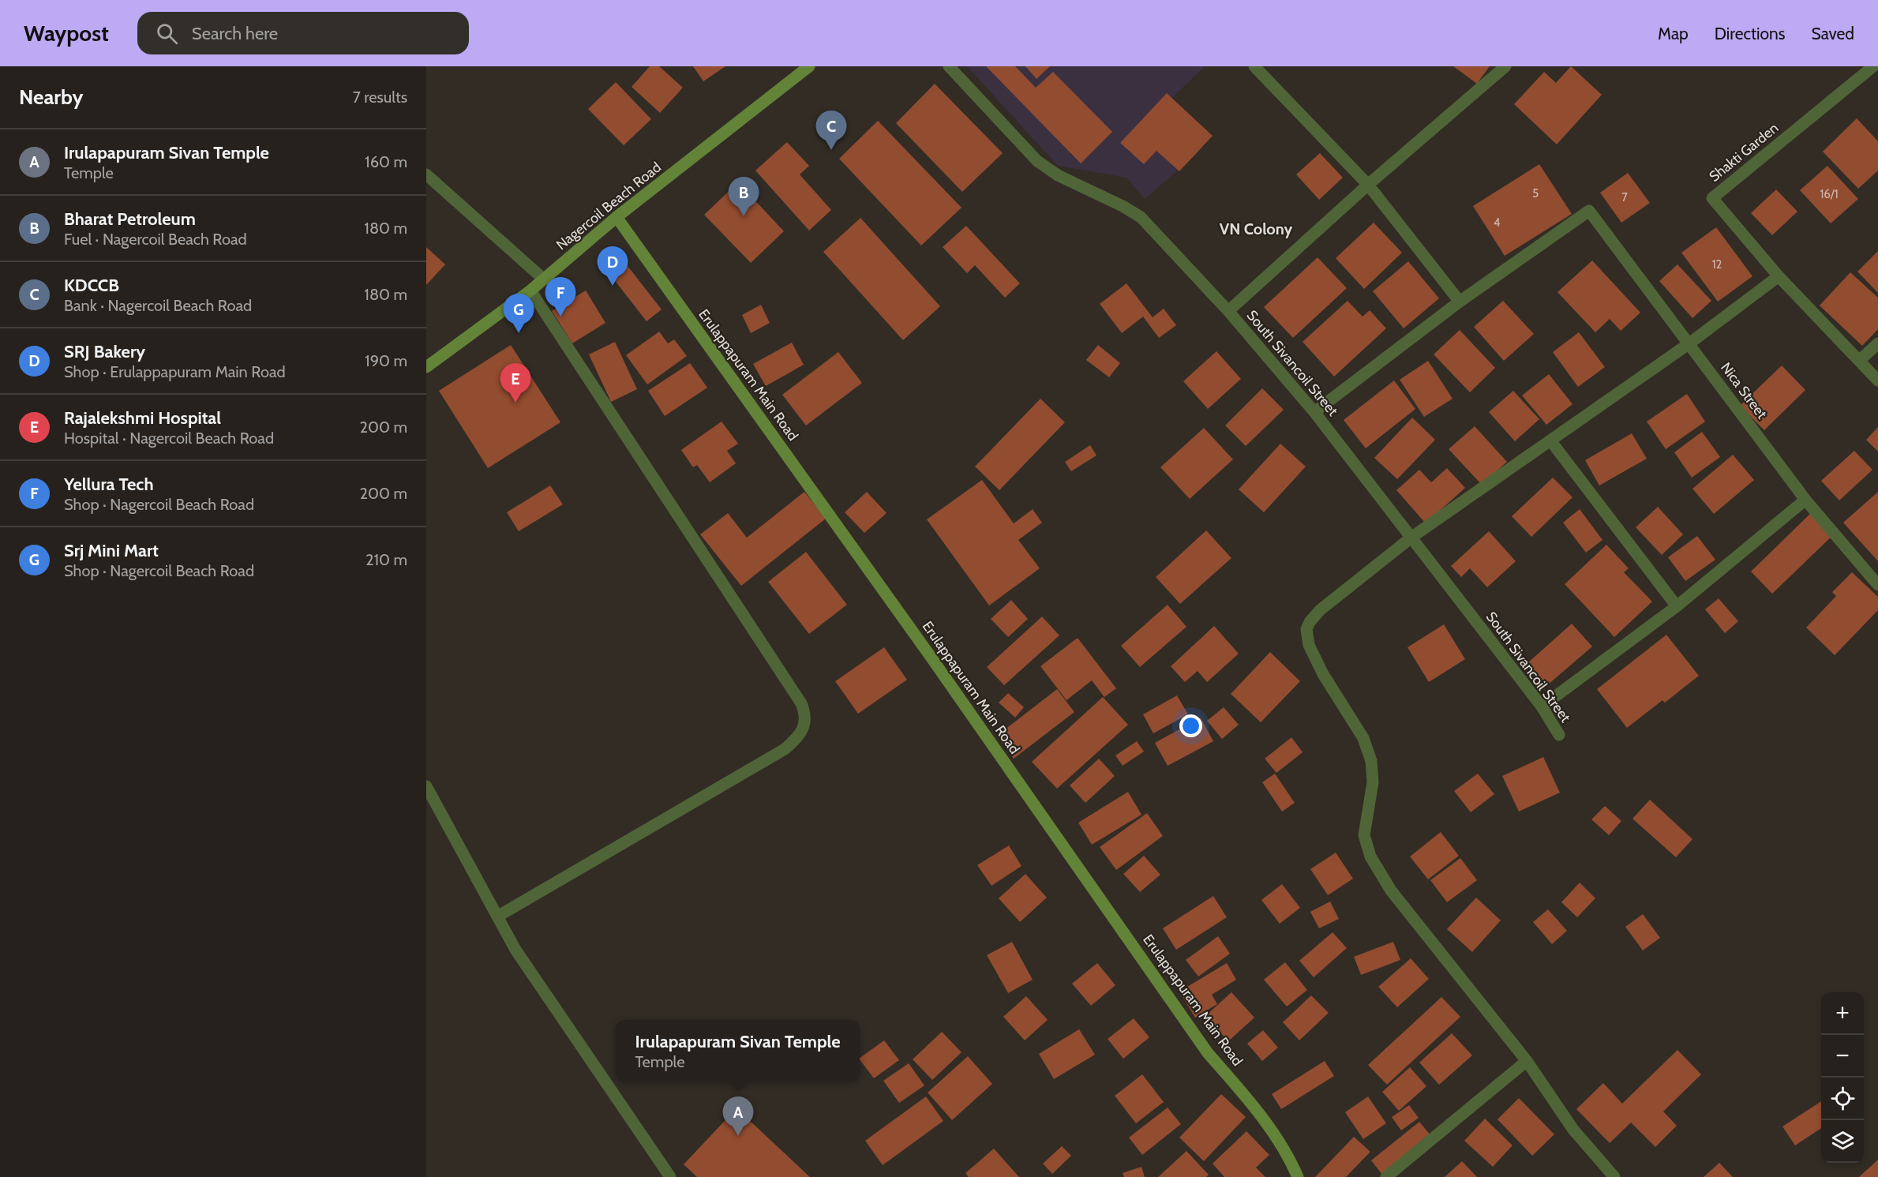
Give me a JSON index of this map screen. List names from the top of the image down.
{
  "streets": {
    "street": [
      "Shakti Garden",
      "Nagercoil Beach Road",
      "South Sivancoil Street",
      "Erulappapuram Main Road",
      "Nica Street"
    ]
  },
  "crossings": [
    ["Nagercoil Beach Road", "Erulappapuram Main Road"]
  ],
  "districts": ["VN Colony"],
  "house_numbers": [
    "5",
    "16/1",
    "7",
    "4",
    "12"
  ],
  "page": {
    "header": "Waypost",
    "search": "Search here",
    "nav": ["Map", "Directions", "Saved"],
    "heading": ["Nearby", "7 results"],
    "pins": [
      "C",
      "B",
      "D",
      "F",
      "G",
      "E",
      "A"
    ],
    "list": [
      {
        "mark": "A",
        "name": "Irulapapuram Sivan Temple",
        "note": "Temple",
        "value": "160 m"
      },
      {
        "mark": "B",
        "name": "Bharat Petroleum",
        "note": "Fuel · Nagercoil Beach Road",
        "value": "180 m"
      },
      {
        "mark": "C",
        "name": "KDCCB",
        "note": "Bank · Nagercoil Beach Road",
        "value": "180 m"
      },
      {
        "mark": "D",
        "name": "SRJ Bakery",
        "note": "Shop · Erulappapuram Main Road",
        "value": "190 m"
      },
      {
        "mark": "E",
        "name": "Rajalekshmi Hospital",
        "note": "Hospital · Nagercoil Beach Road",
        "value": "200 m"
      },
      {
        "mark": "F",
        "name": "Yellura Tech",
        "note": "Shop · Nagercoil Beach Road",
        "value": "200 m"
      },
      {
        "mark": "G",
        "name": "Srj Mini Mart",
        "note": "Shop · Nagercoil Beach Road",
        "value": "210 m"
      }
    ],
    "map_buttons": ["+", "−"],
    "popup": ["Irulapapuram Sivan Temple", "Temple"]
  }
}
